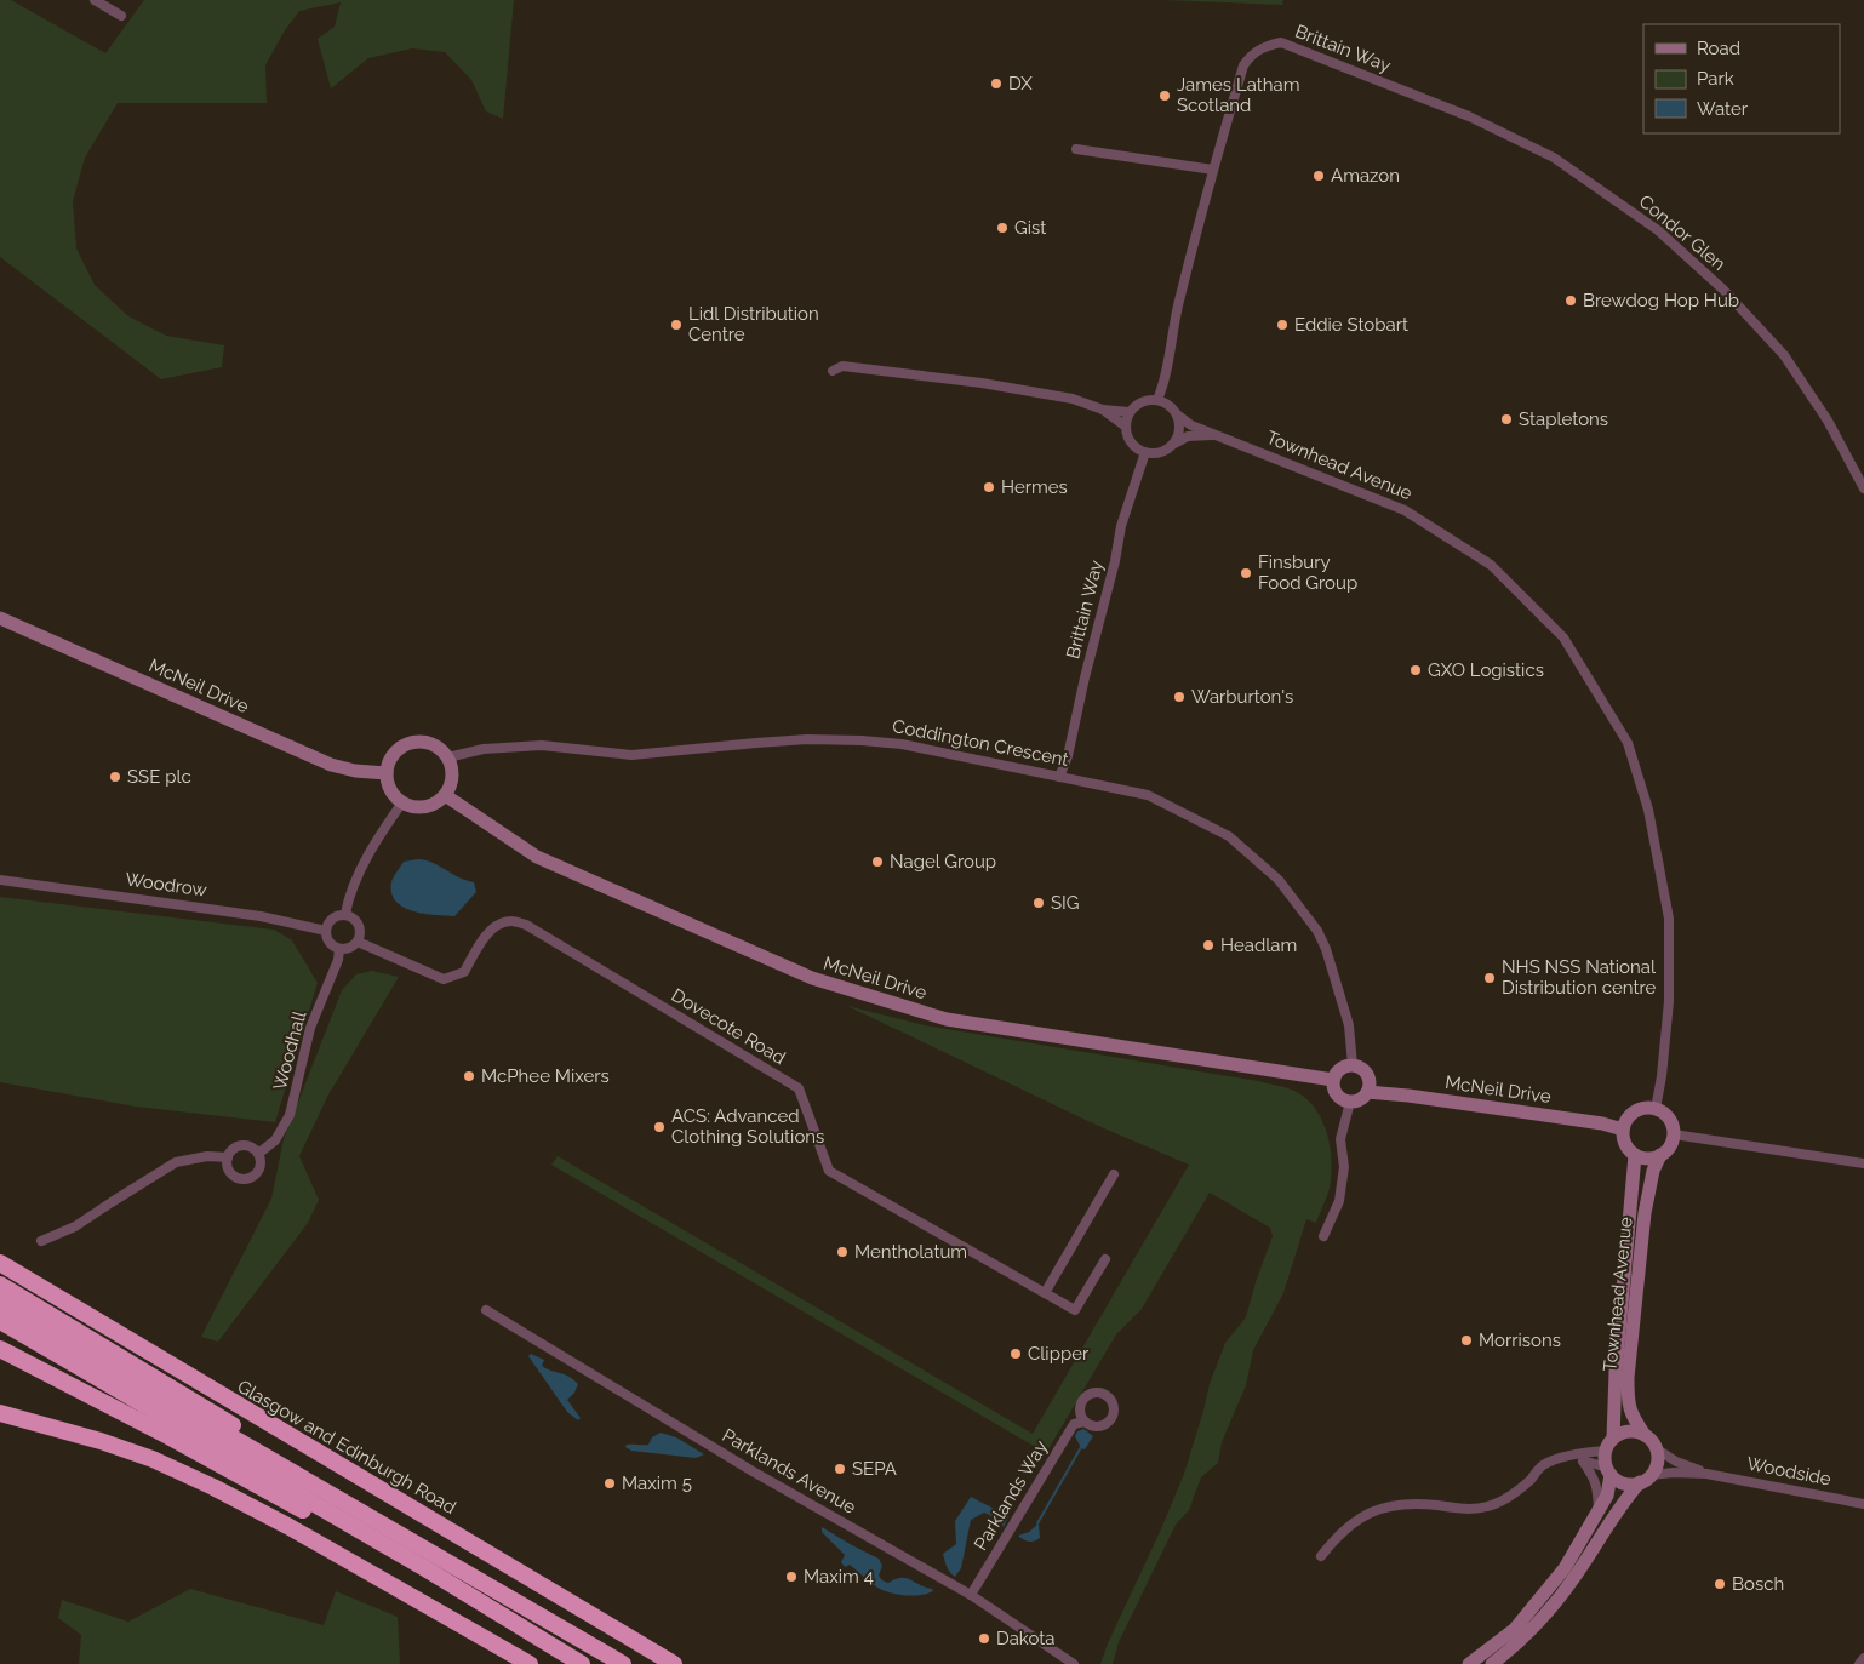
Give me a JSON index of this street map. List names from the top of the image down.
{
  "streets": {
    "highway": ["Glasgow and Edinburgh Road"],
    "street": [
      "Brittain Way",
      "Condor Glen",
      "Townhead Avenue",
      "McNeil Drive",
      "Coddington Crescent",
      "Woodrow",
      "Dovecote Road",
      "Woodhall",
      "Parklands Avenue",
      "Woodside",
      "Parklands Way"
    ]
  },
  "crossings": [
    ["Brittain Way", "Condor Glen"],
    ["Brittain Way", "Townhead Avenue"],
    ["Brittain Way", "Coddington Crescent"],
    ["Townhead Avenue", "McNeil Drive"],
    ["Townhead Avenue", "Woodside"],
    ["McNeil Drive", "Coddington Crescent"],
    ["Woodrow", "Dovecote Road"],
    ["Woodrow", "Woodhall"],
    ["Dovecote Road", "Woodhall"],
    ["Parklands Avenue", "Parklands Way"]
  ],
  "places": [
    "DX",
    "James Latham Scotland",
    "Amazon",
    "Gist",
    "Brewdog Hop Hub",
    "Lidl Distribution Centre",
    "Eddie Stobart",
    "Stapletons",
    "Hermes",
    "Finsbury Food Group",
    "GXO Logistics",
    "Warburton's",
    "SSE plc",
    "Nagel Group",
    "SIG",
    "Headlam",
    "NHS NSS National Distribution centre",
    "McPhee Mixers",
    "ACS: Advanced Clothing Solutions",
    "Mentholatum",
    "Morrisons",
    "Clipper",
    "SEPA",
    "Maxim 5",
    "Maxim 4",
    "Bosch",
    "Dakota"
  ],
  "legend": ["Road", "Park", "Water"]
}
